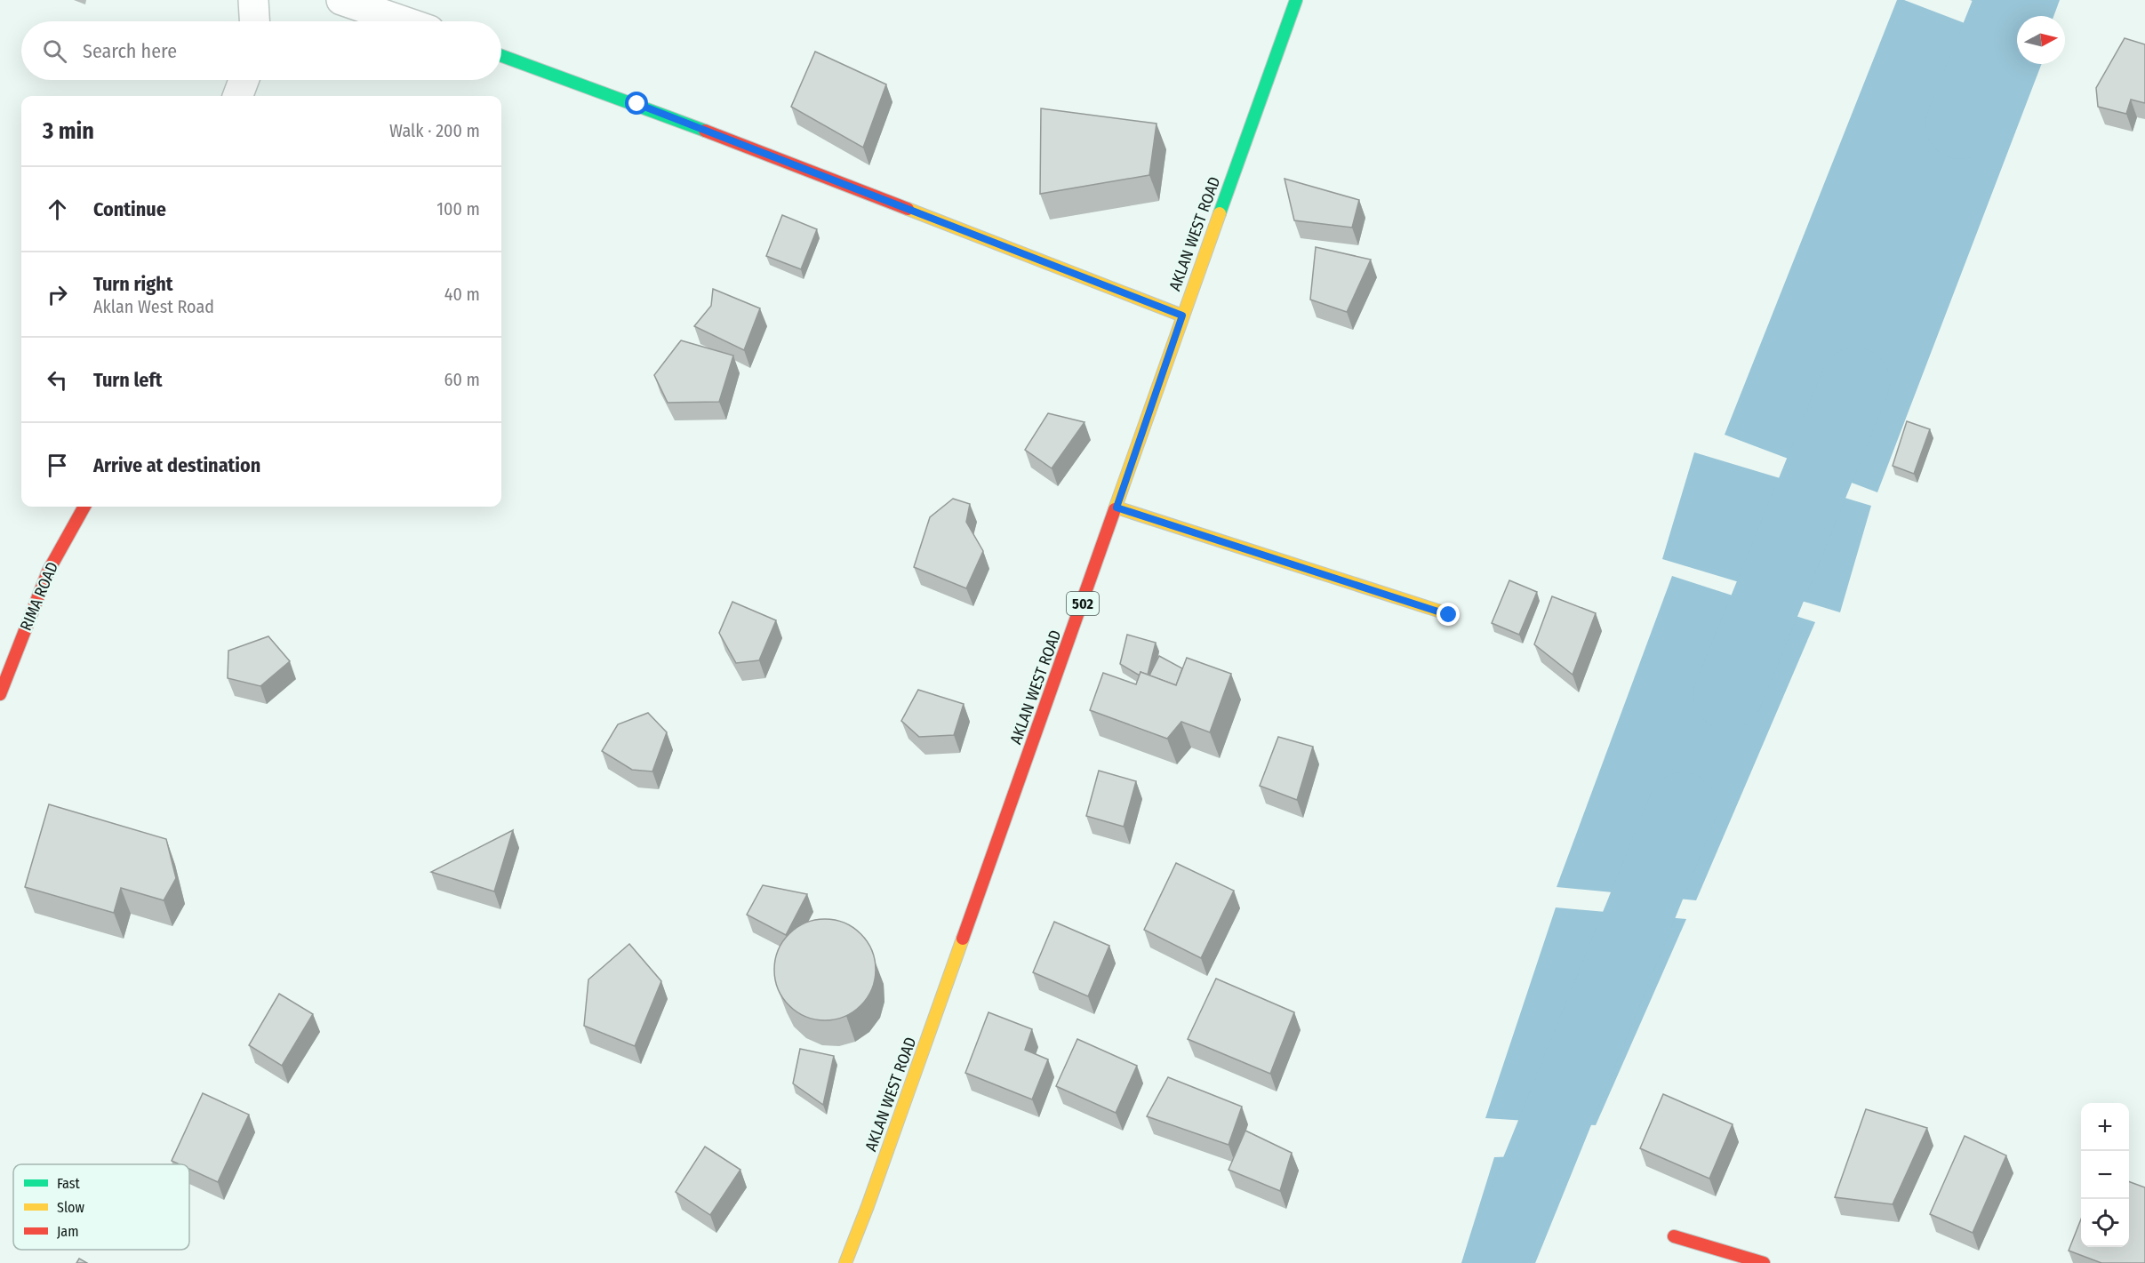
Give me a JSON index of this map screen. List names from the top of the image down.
{
  "streets": {
    "street": ["AKLAN WEST ROAD", "RIMA ROAD", "502"]
  },
  "legend": ["Fast", "Slow", "Jam"],
  "north": "right",
  "page": {
    "search": "Search here",
    "heading": ["3 min", "Walk · 200 m"],
    "list": [
      ["Continue", "100 m"],
      ["Turn right", "Aklan West Road", "40 m"],
      ["Turn left", "60 m"],
      "Arrive at destination"
    ],
    "map_buttons": ["+", "−"]
  }
}
